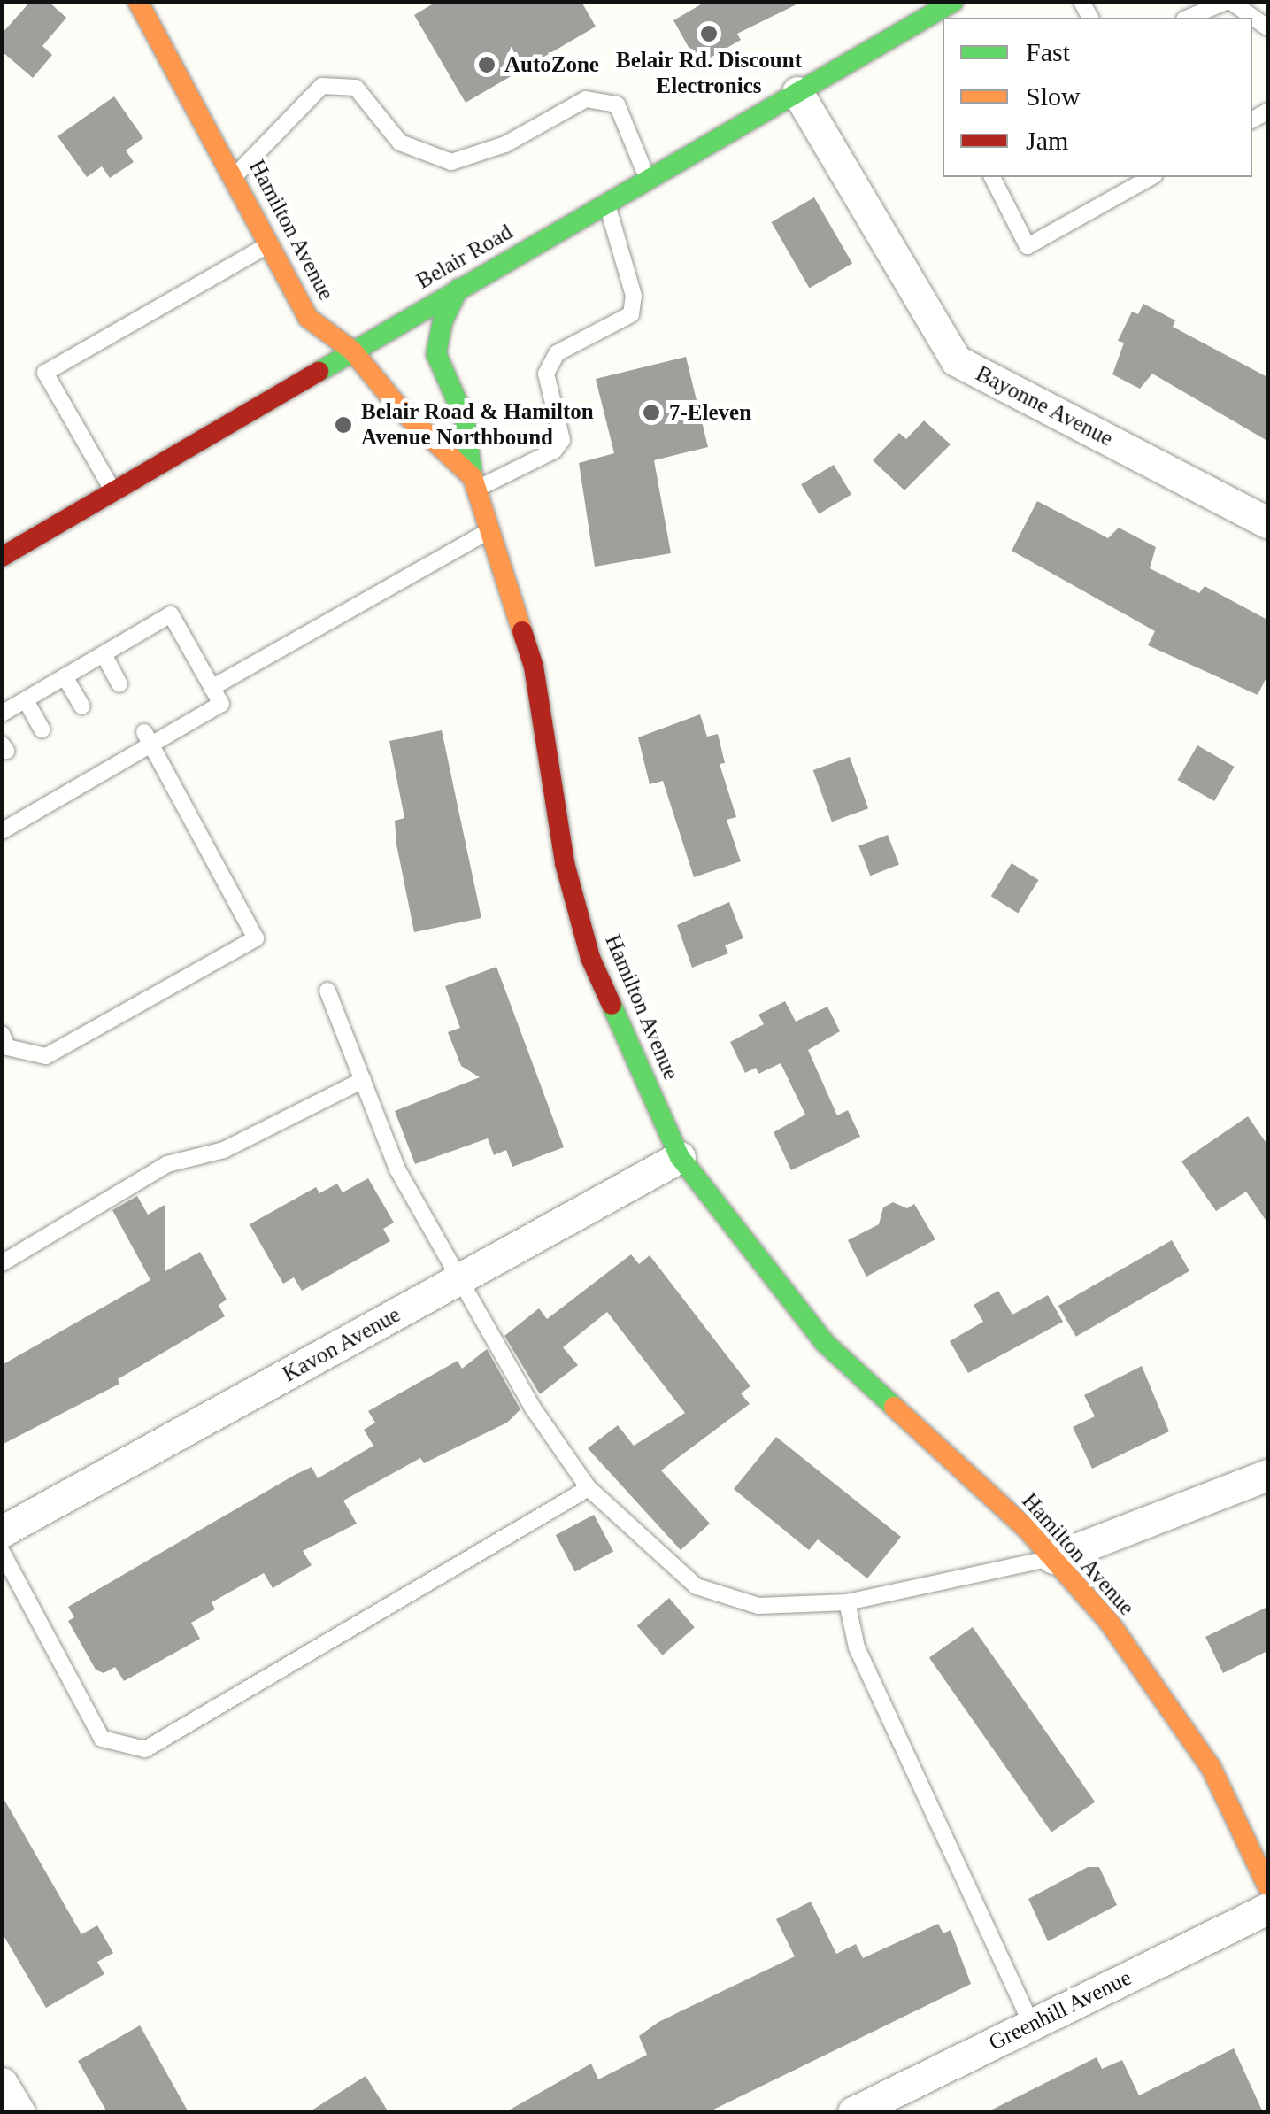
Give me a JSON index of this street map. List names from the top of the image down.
{
  "streets": {
    "street": [
      "Hamilton Avenue",
      "Belair Road",
      "Bayonne Avenue",
      "Kavon Avenue",
      "Greenhill Avenue"
    ]
  },
  "crossings": [
    ["Hamilton Avenue", "Belair Road"],
    ["Hamilton Avenue", "Kavon Avenue"],
    ["Belair Road", "Bayonne Avenue"]
  ],
  "places": [
    "Belair Rd. Discount Electronics",
    "AutoZone",
    "7-Eleven",
    "Belair Road & Hamilton Avenue Northbound"
  ],
  "legend": ["Fast", "Slow", "Jam"]
}
